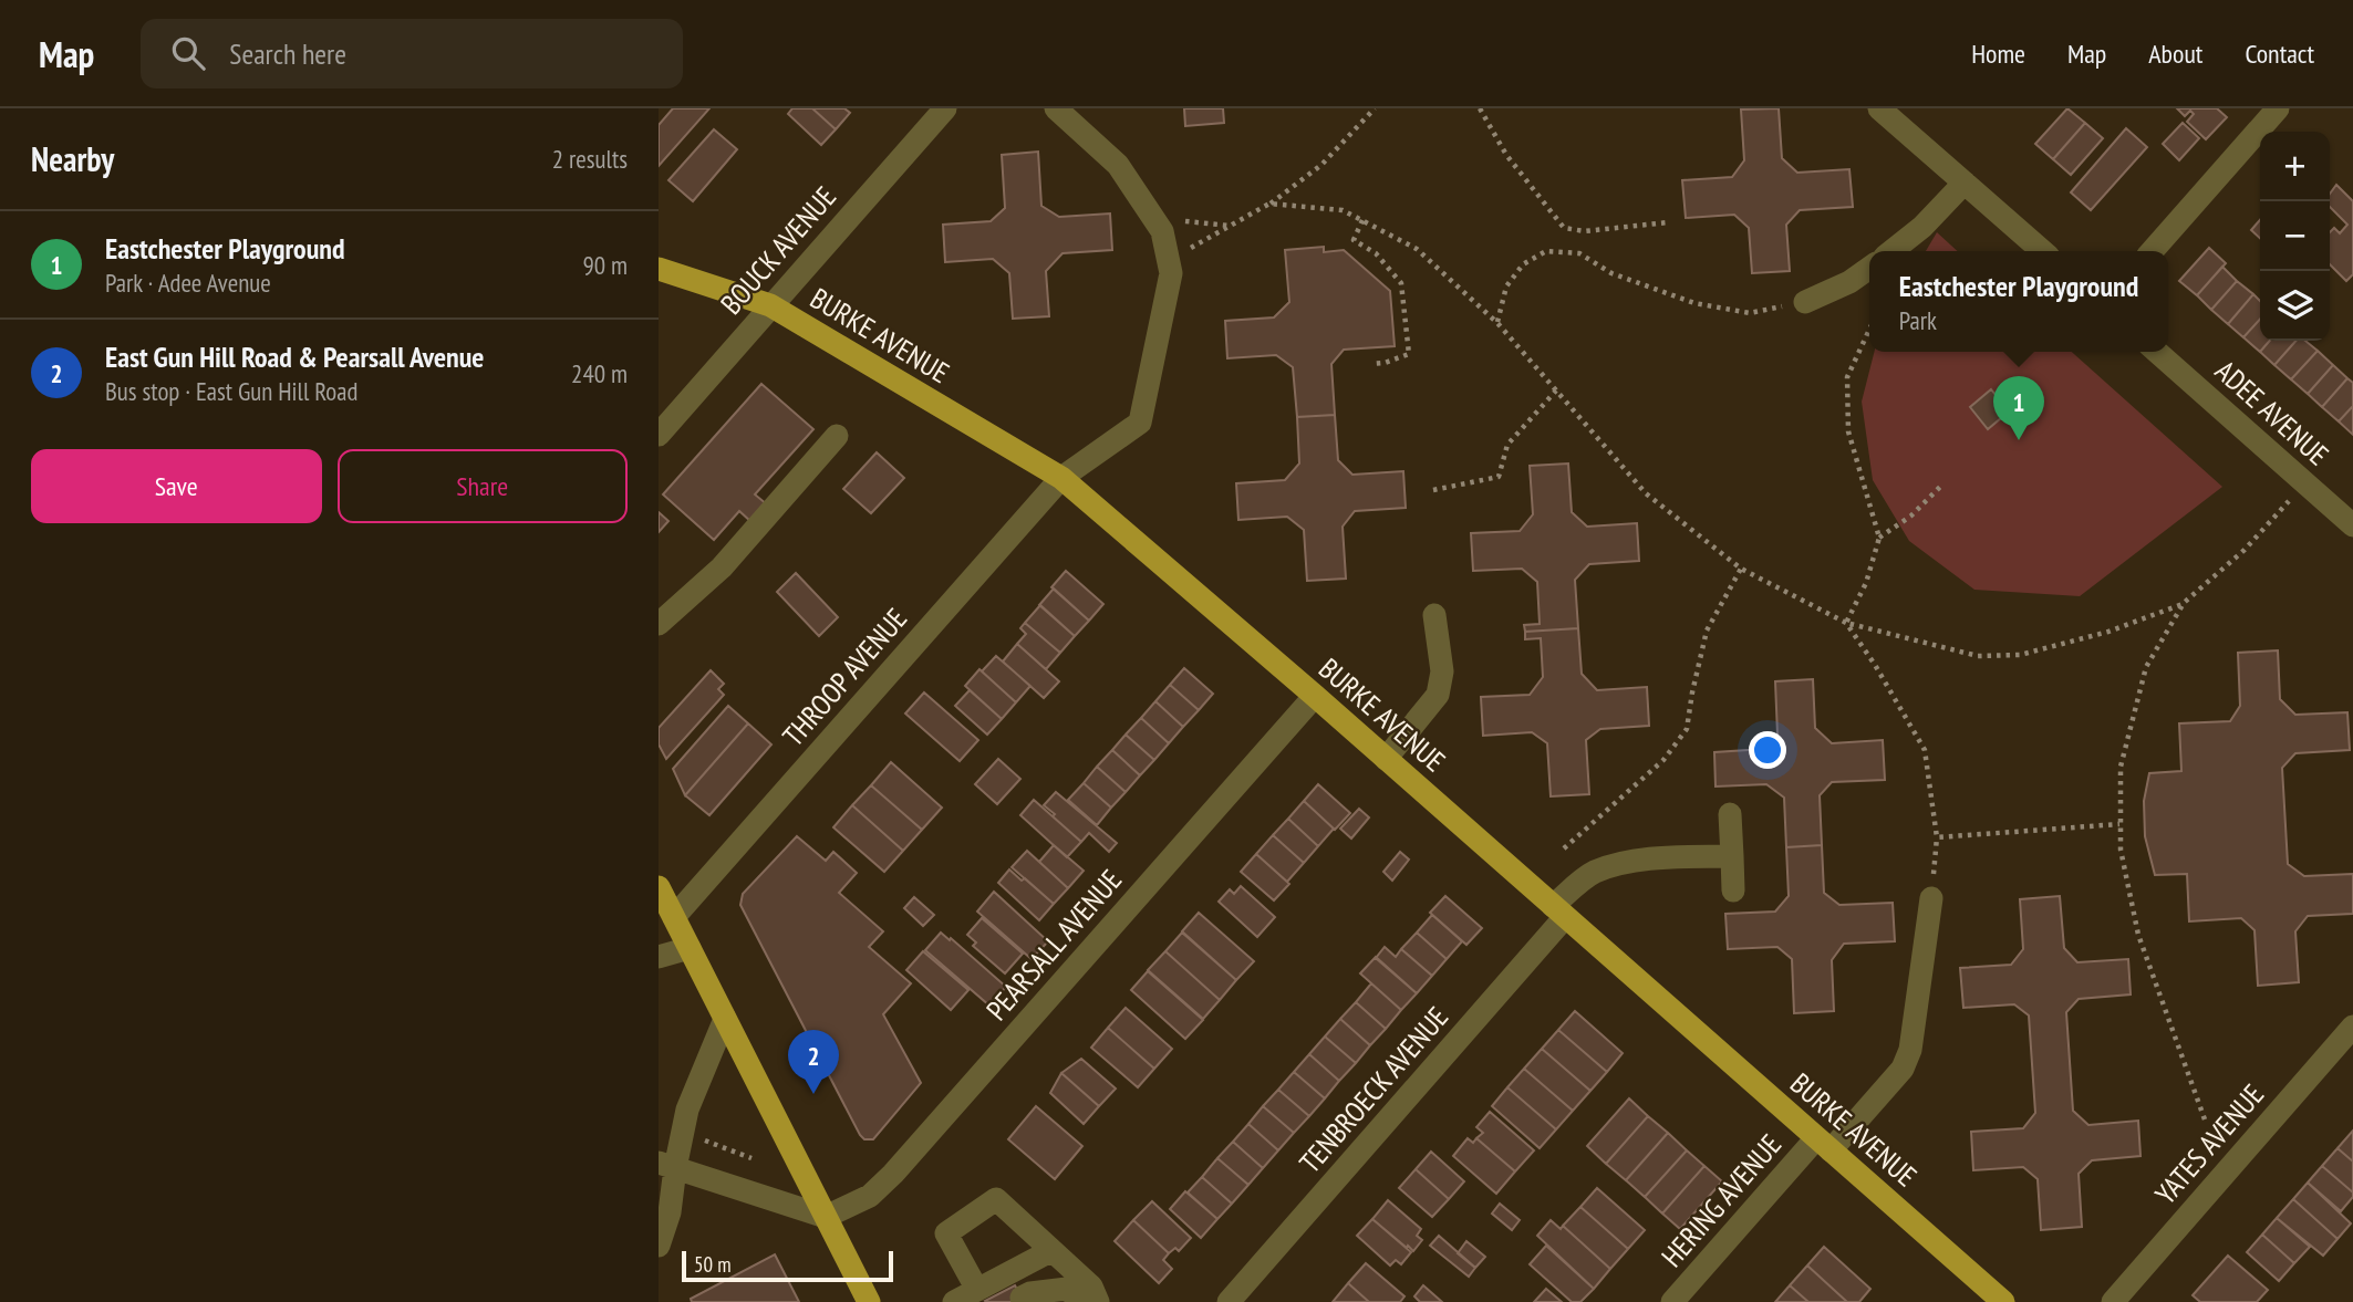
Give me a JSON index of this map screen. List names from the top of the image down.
{
  "streets": {
    "main road": ["BURKE AVENUE"],
    "street": [
      "BOUCK AVENUE",
      "ADEE AVENUE",
      "THROOP AVENUE",
      "PEARSALL AVENUE",
      "TENBROECK AVENUE",
      "YATES AVENUE",
      "HERING AVENUE"
    ]
  },
  "crossings": [
    ["BOUCK AVENUE", "BURKE AVENUE"],
    ["BURKE AVENUE", "THROOP AVENUE"],
    ["BURKE AVENUE", "PEARSALL AVENUE"],
    ["BURKE AVENUE", "TENBROECK AVENUE"],
    ["BURKE AVENUE", "HERING AVENUE"]
  ],
  "scale_bar": "50 m",
  "page": {
    "header": "Map",
    "search": "Search here",
    "nav": [
      "Home",
      "Map",
      "About",
      "Contact"
    ],
    "heading": ["Nearby", "2 results"],
    "map_buttons": ["+", "−"],
    "list": [
      {
        "mark": "1",
        "name": "Eastchester Playground",
        "note": "Park · Adee Avenue",
        "value": "90 m"
      },
      {
        "mark": "2",
        "name": "East Gun Hill Road & Pearsall Avenue",
        "note": "Bus stop · East Gun Hill Road",
        "value": "240 m"
      }
    ],
    "popup": ["Eastchester Playground", "Park"],
    "pins": ["1", "2"],
    "buttons": ["Save", "Share"],
    "scale": "50 m"
  }
}
